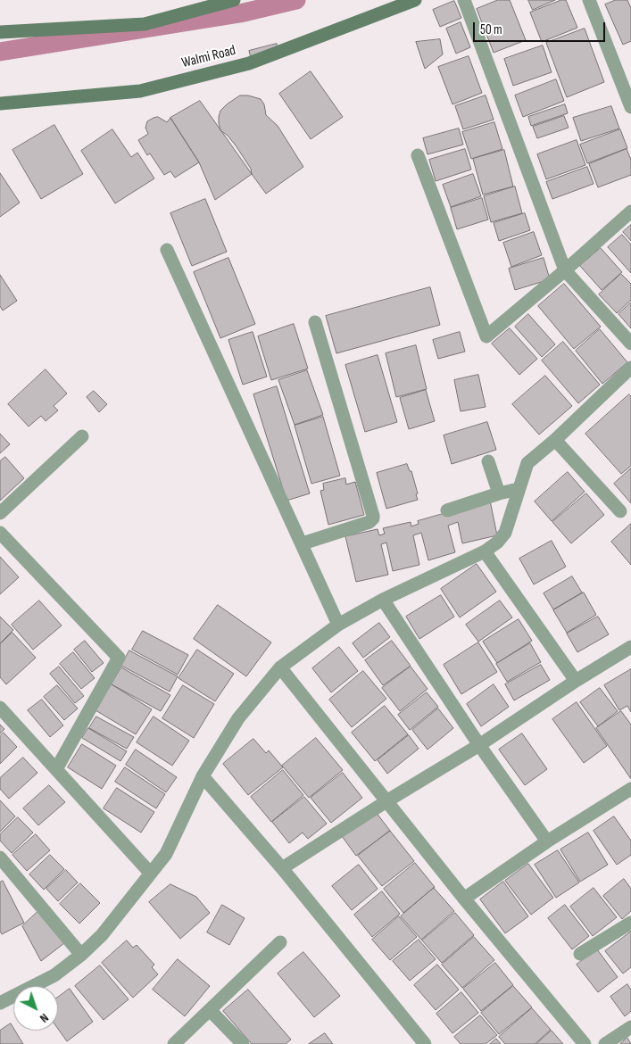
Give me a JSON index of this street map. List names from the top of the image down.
{
  "streets": {
    "street": ["Walmi Road"]
  },
  "scale_bar": "50 m",
  "north": "bottom right"
}
